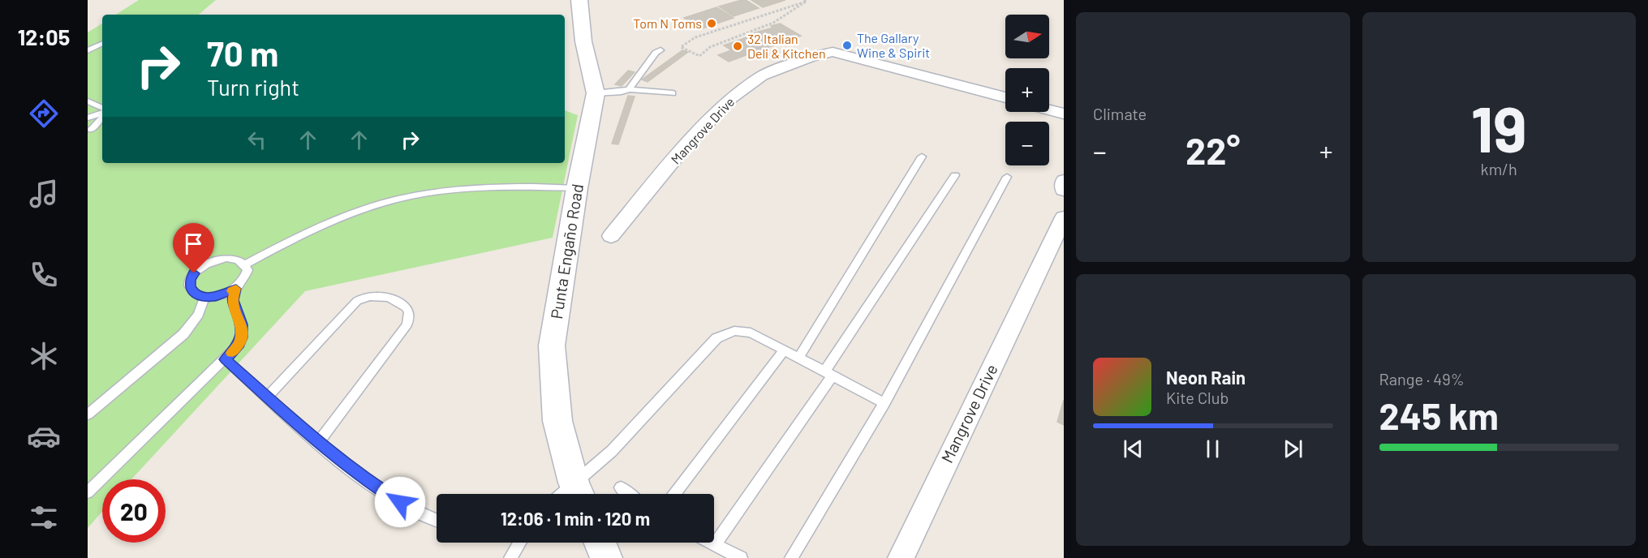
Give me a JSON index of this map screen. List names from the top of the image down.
{
  "streets": {
    "street": ["Mangrove Drive", "Punta Engaño Road"]
  },
  "places": ["Tom N Toms", "The Gallary Wine & Spirit", "32 Italian Deli & Kitchen"],
  "north": "right",
  "page": {
    "tabs": "12:05",
    "tile": [
      "Climate",
      ["19", "km/h"],
      ["Range · 49%", "245 km"]
    ],
    "map_buttons": ["+", "−"],
    "turn": ["70 m", "Turn right"],
    "heat": ["−", "22°", "+"],
    "song": ["Neon Rain", "Kite Club"],
    "limit": "20",
    "trip": "12:06 · 1 min · 120 m"
  }
}
